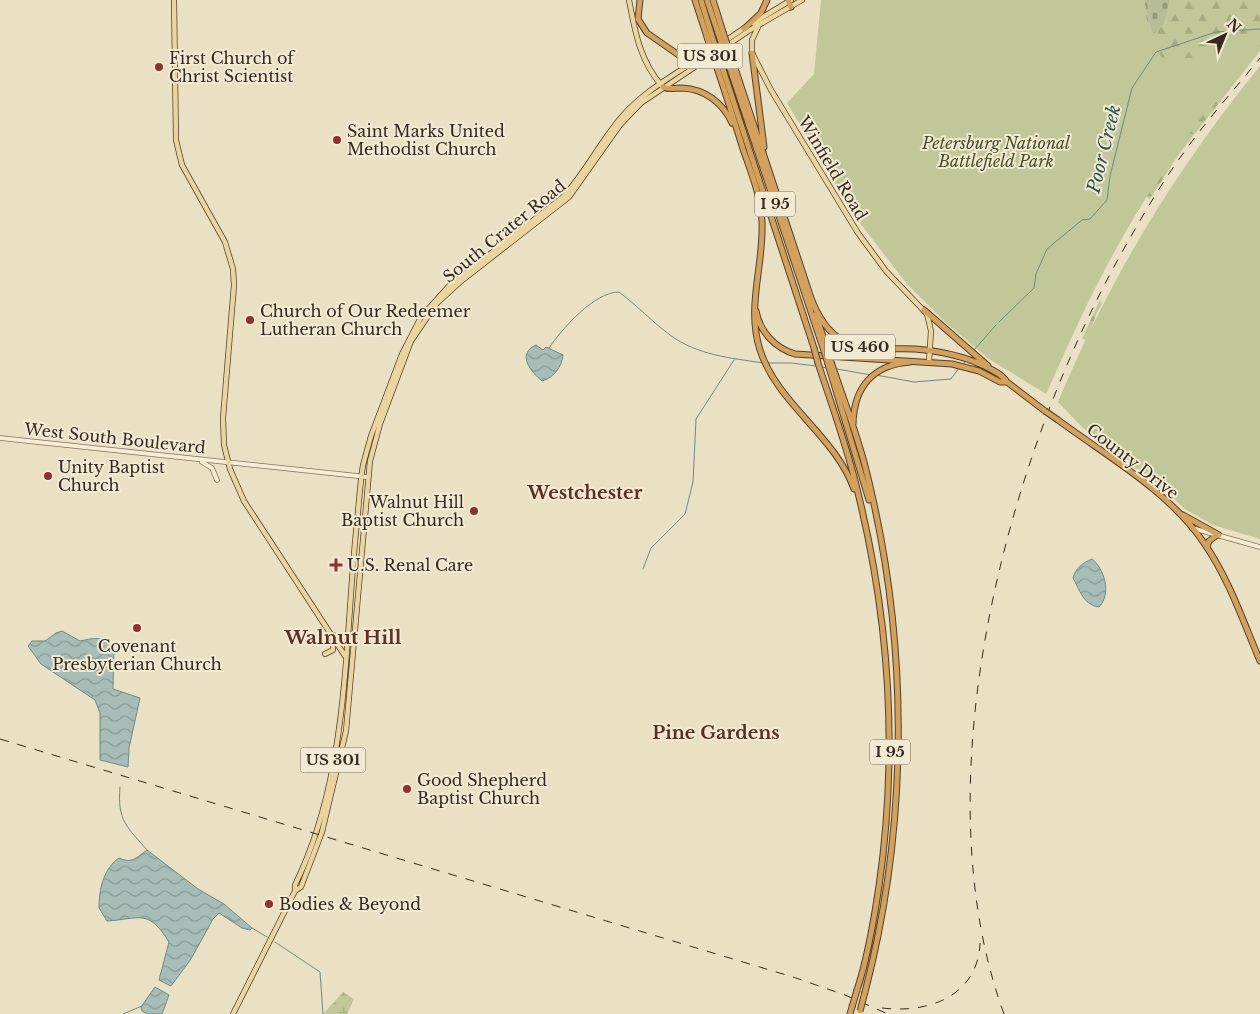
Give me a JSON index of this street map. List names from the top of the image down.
{
  "streets": {
    "highway": ["I 95", "US 460", "County Drive"],
    "main road": ["US 301", "Winfield Road", "South Crater Road"],
    "street": ["West South Boulevard"]
  },
  "crossings": [
    ["I 95", "US 460"],
    ["South Crater Road", "West South Boulevard"],
    ["US 460", "County Drive"]
  ],
  "districts": ["Westchester", "Walnut Hill", "Pine Gardens"],
  "water": ["Poor Creek"],
  "parks": ["Petersburg National Battlefield Park"],
  "places": {
    "other": [
      "First Church of Christ Scientist",
      "Saint Marks United Methodist Church",
      "Church of Our Redeemer Lutheran Church",
      "Unity Baptist Church",
      "Walnut Hill Baptist Church",
      "Covenant Presbyterian Church",
      "Good Shepherd Baptist Church",
      "Bodies & Beyond"
    ],
    "health": ["U.S. Renal Care"]
  },
  "north": "top right"
}
